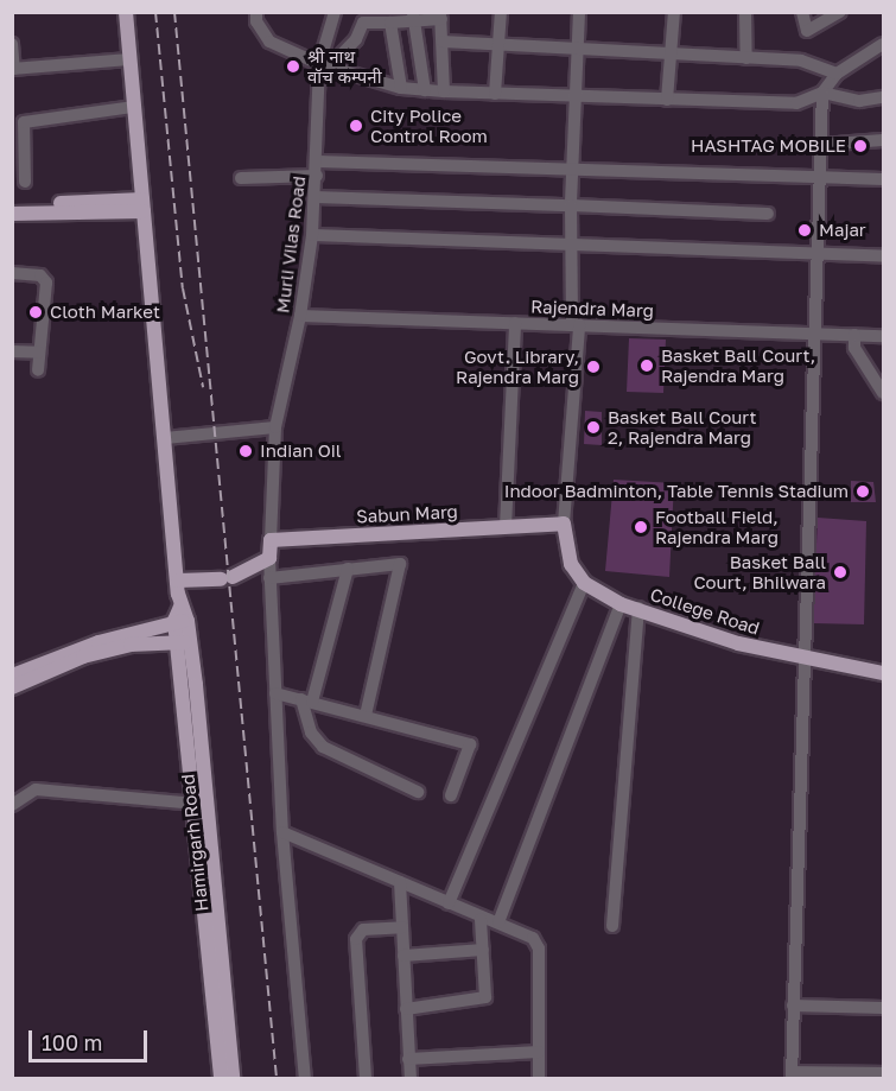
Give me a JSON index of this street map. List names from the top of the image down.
{
  "streets": {
    "main road": ["Sabun Marg", "College Road", "Hamirgarh Road"],
    "street": ["Murli Vilas Road", "Rajendra Marg"]
  },
  "crossings": [
    ["Murli Vilas Road", "Rajendra Marg"],
    ["Murli Vilas Road", "Sabun Marg"]
  ],
  "places": [
    "श्री नाथ वॉच कम्पनी",
    "City Police Control Room",
    "HASHTAG MOBILE",
    "Majar",
    "Cloth Market",
    "Basket Ball Court, Rajendra Marg",
    "Govt. Library, Rajendra Marg",
    "Basket Ball Court 2, Rajendra Marg",
    "Indian Oil",
    "Indoor Badminton, Table Tennis Stadium",
    "Football Field, Rajendra Marg",
    "Basket Ball Court, Bhilwara"
  ],
  "scale_bar": "100 m"
}
